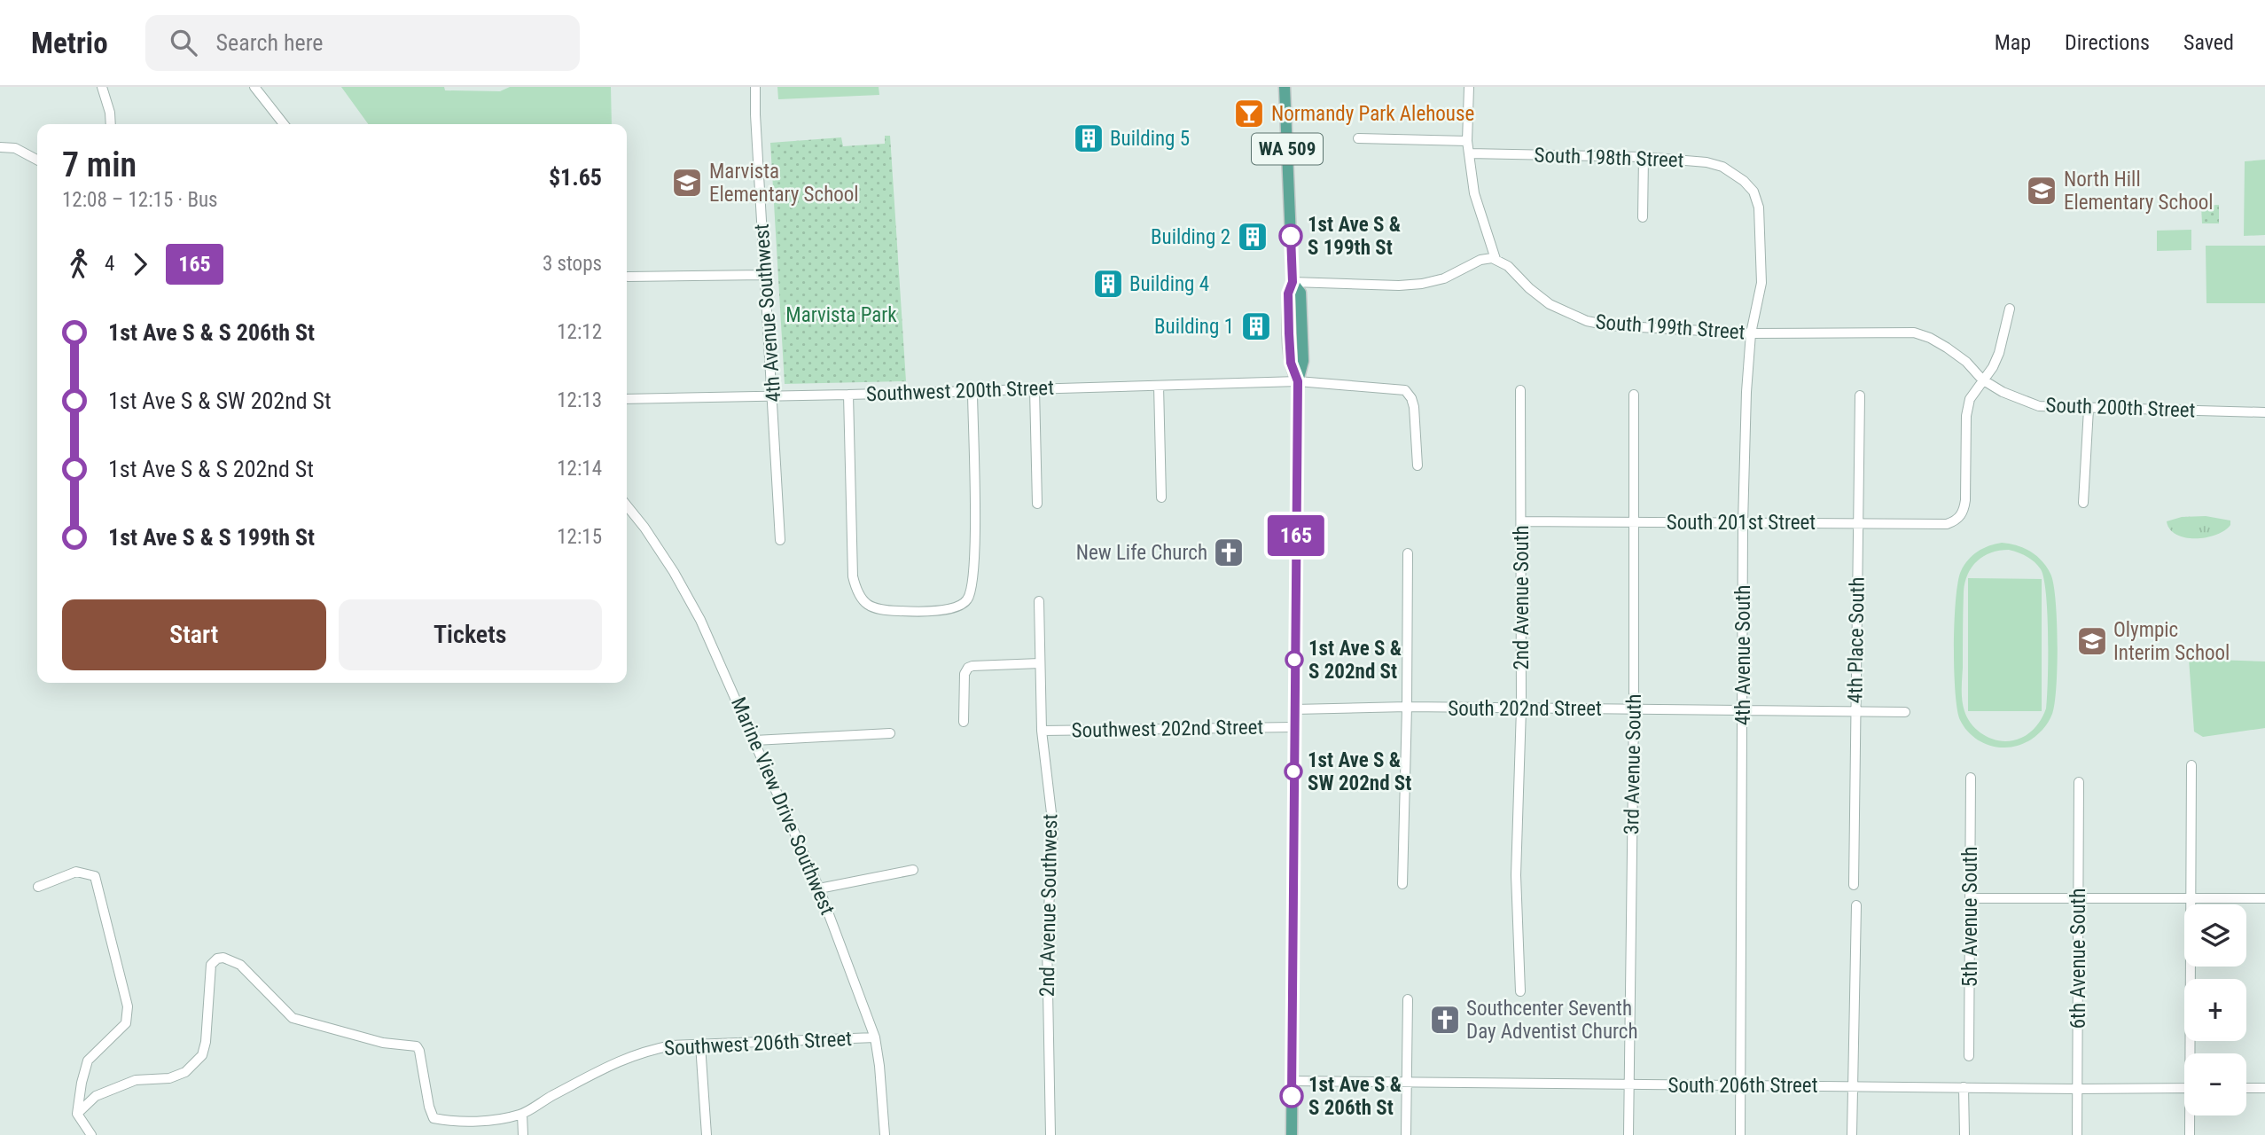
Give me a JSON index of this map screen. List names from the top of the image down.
{
  "streets": {
    "main road": ["WA 509"],
    "street": [
      "South 198th Street",
      "4th Avenue Southwest",
      "South 199th Street",
      "Southwest 200th Street",
      "South 200th Street",
      "South 201st Street",
      "2nd Avenue South",
      "4th Place South",
      "4th Avenue South",
      "South 202nd Street",
      "Southwest 202nd Street",
      "3rd Avenue South",
      "Marine View Drive Southwest",
      "2nd Avenue Southwest",
      "5th Avenue South",
      "6th Avenue South",
      "Southwest 206th Street",
      "South 206th Street"
    ]
  },
  "crossings": [
    ["WA 509", "Southwest 200th Street"],
    ["WA 509", "South 202nd Street"],
    ["WA 509", "Southwest 202nd Street"],
    ["WA 509", "South 206th Street"],
    ["South 198th Street", "4th Avenue South"],
    ["4th Avenue Southwest", "Southwest 200th Street"],
    ["South 199th Street", "South 200th Street"],
    ["South 199th Street", "South 201st Street"],
    ["South 199th Street", "4th Avenue South"],
    ["South 200th Street", "South 201st Street"],
    ["South 201st Street", "2nd Avenue South"],
    ["South 201st Street", "4th Place South"],
    ["South 201st Street", "4th Avenue South"],
    ["South 201st Street", "3rd Avenue South"],
    ["2nd Avenue South", "South 202nd Street"],
    ["4th Place South", "South 202nd Street"],
    ["4th Avenue South", "South 202nd Street"],
    ["4th Avenue South", "South 206th Street"],
    ["South 202nd Street", "3rd Avenue South"],
    ["Southwest 202nd Street", "2nd Avenue Southwest"],
    ["3rd Avenue South", "South 206th Street"],
    ["Marine View Drive Southwest", "Southwest 206th Street"],
    ["6th Avenue South", "South 206th Street"]
  ],
  "parks": ["Marvista Park"],
  "places": {
    "bar": ["Normandy Park Alehouse"],
    "building": [
      "Building 5",
      "Building 2",
      "Building 4",
      "Building 1"
    ],
    "school or university": ["Marvista Elementary School", "North Hill Elementary School", "Olympic Interim School"],
    "other": [
      "1st Ave S & S 199th St",
      "1st Ave S & S 202nd St",
      "1st Ave S & SW 202nd St",
      "1st Ave S & S 206th St"
    ],
    "church": ["New Life Church", "Southcenter Seventh Day Adventist Church"]
  },
  "lines": ["bus line 165"],
  "page": {
    "header": "Metrio",
    "search": "Search here",
    "nav": ["Map", "Directions", "Saved"],
    "on_map": "165",
    "heading": ["7 min", "12:08 – 12:15 · Bus", "$1.65"],
    "legs": ["4", "165", "3 stops"],
    "list": [
      {
        "name": "1st Ave S & S 206th St",
        "value": "12:12"
      },
      {
        "name": "1st Ave S & SW 202nd St",
        "value": "12:13"
      },
      {
        "name": "1st Ave S & S 202nd St",
        "value": "12:14"
      },
      {
        "name": "1st Ave S & S 199th St",
        "value": "12:15"
      }
    ],
    "buttons": ["Start", "Tickets"],
    "map_buttons": ["+", "−"]
  }
}
